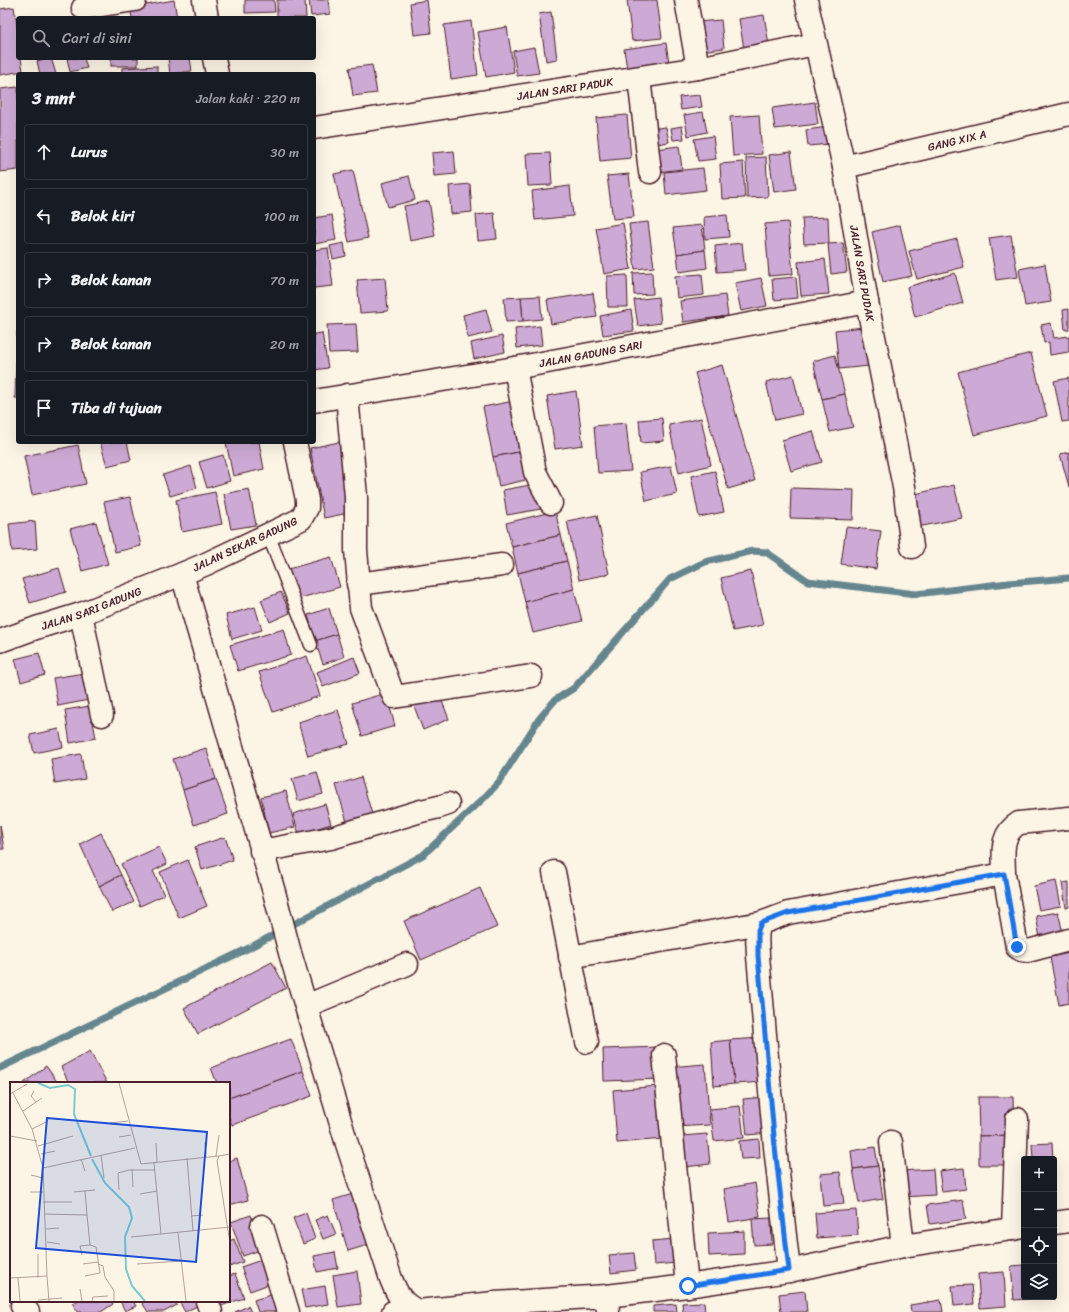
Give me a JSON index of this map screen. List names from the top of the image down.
{
  "streets": {
    "street": [
      "JALAN SARI PADUK",
      "GANG XIX A",
      "JALAN SARI PUDAK",
      "JALAN GADUNG SARI",
      "JALAN SEKAR GADUNG",
      "JALAN SARI GADUNG"
    ]
  },
  "crossings": [
    ["JALAN SARI PADUK", "JALAN SARI PUDAK"],
    ["GANG XIX A", "JALAN SARI PUDAK"],
    ["JALAN SARI PUDAK", "JALAN GADUNG SARI"],
    ["JALAN SEKAR GADUNG", "JALAN SARI GADUNG"]
  ],
  "page": {
    "search": "Cari di sini",
    "heading": ["3 mnt", "Jalan kaki · 220 m"],
    "list": [
      ["Lurus", "30 m"],
      ["Belok kiri", "100 m"],
      ["Belok kanan", "70 m"],
      ["Belok kanan", "20 m"],
      "Tiba di tujuan"
    ],
    "map_buttons": ["+", "−"]
  }
}
